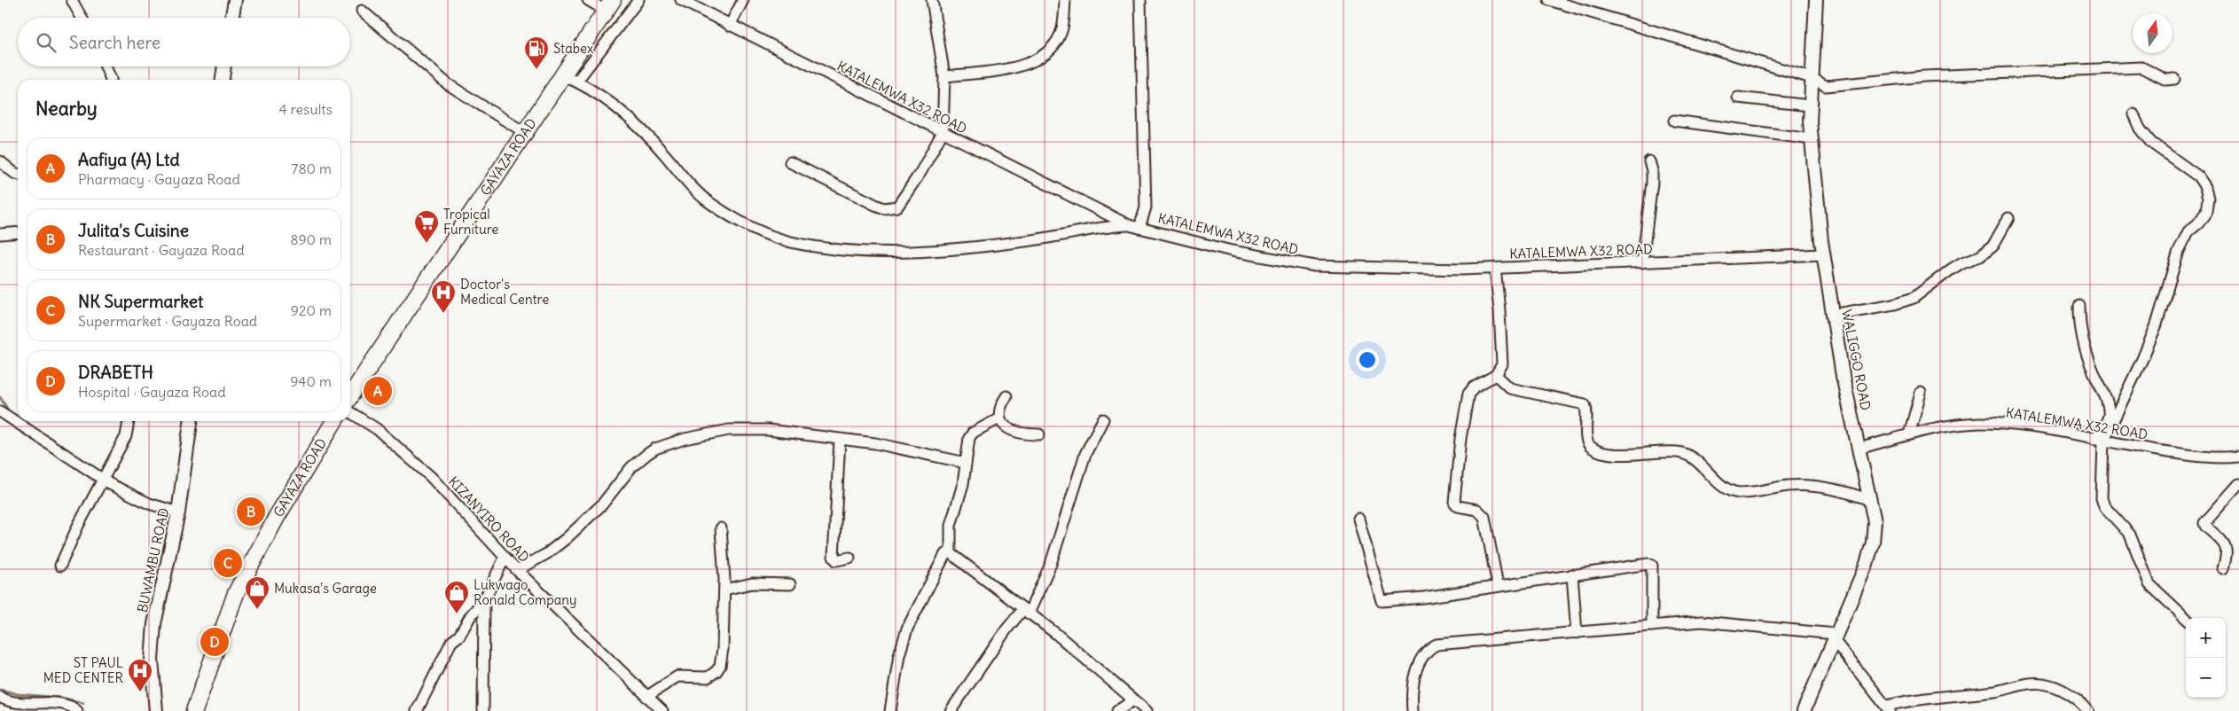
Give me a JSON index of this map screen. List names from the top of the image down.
{
  "streets": {
    "main road": ["GAYAZA ROAD"],
    "street": [
      "KATALEMWA X32 ROAD",
      "WALIGGO ROAD",
      "KIZANYIRO ROAD",
      "BUWAMBU ROAD"
    ]
  },
  "crossings": [
    ["KATALEMWA X32 ROAD", "WALIGGO ROAD"]
  ],
  "places": {
    "fuel station": ["Stabex"],
    "supermarket": ["Tropical Furniture"],
    "hospital": ["Doctor's Medical Centre", "ST PAUL MED CENTER"],
    "shop": ["Mukasa's Garage", "Lukwago Ronald Company"]
  },
  "north": "top",
  "page": {
    "search": "Search here",
    "heading": ["Nearby", "4 results"],
    "list": [
      {
        "mark": "A",
        "name": "Aafiya (A) Ltd",
        "note": "Pharmacy · Gayaza Road",
        "value": "780 m"
      },
      {
        "mark": "B",
        "name": "Julita's Cuisine",
        "note": "Restaurant · Gayaza Road",
        "value": "890 m"
      },
      {
        "mark": "C",
        "name": "NK Supermarket",
        "note": "Supermarket · Gayaza Road",
        "value": "920 m"
      },
      {
        "mark": "D",
        "name": "DRABETH",
        "note": "Hospital · Gayaza Road",
        "value": "940 m"
      }
    ],
    "pins": [
      "A",
      "B",
      "C",
      "D"
    ],
    "map_buttons": ["+", "−"]
  }
}
